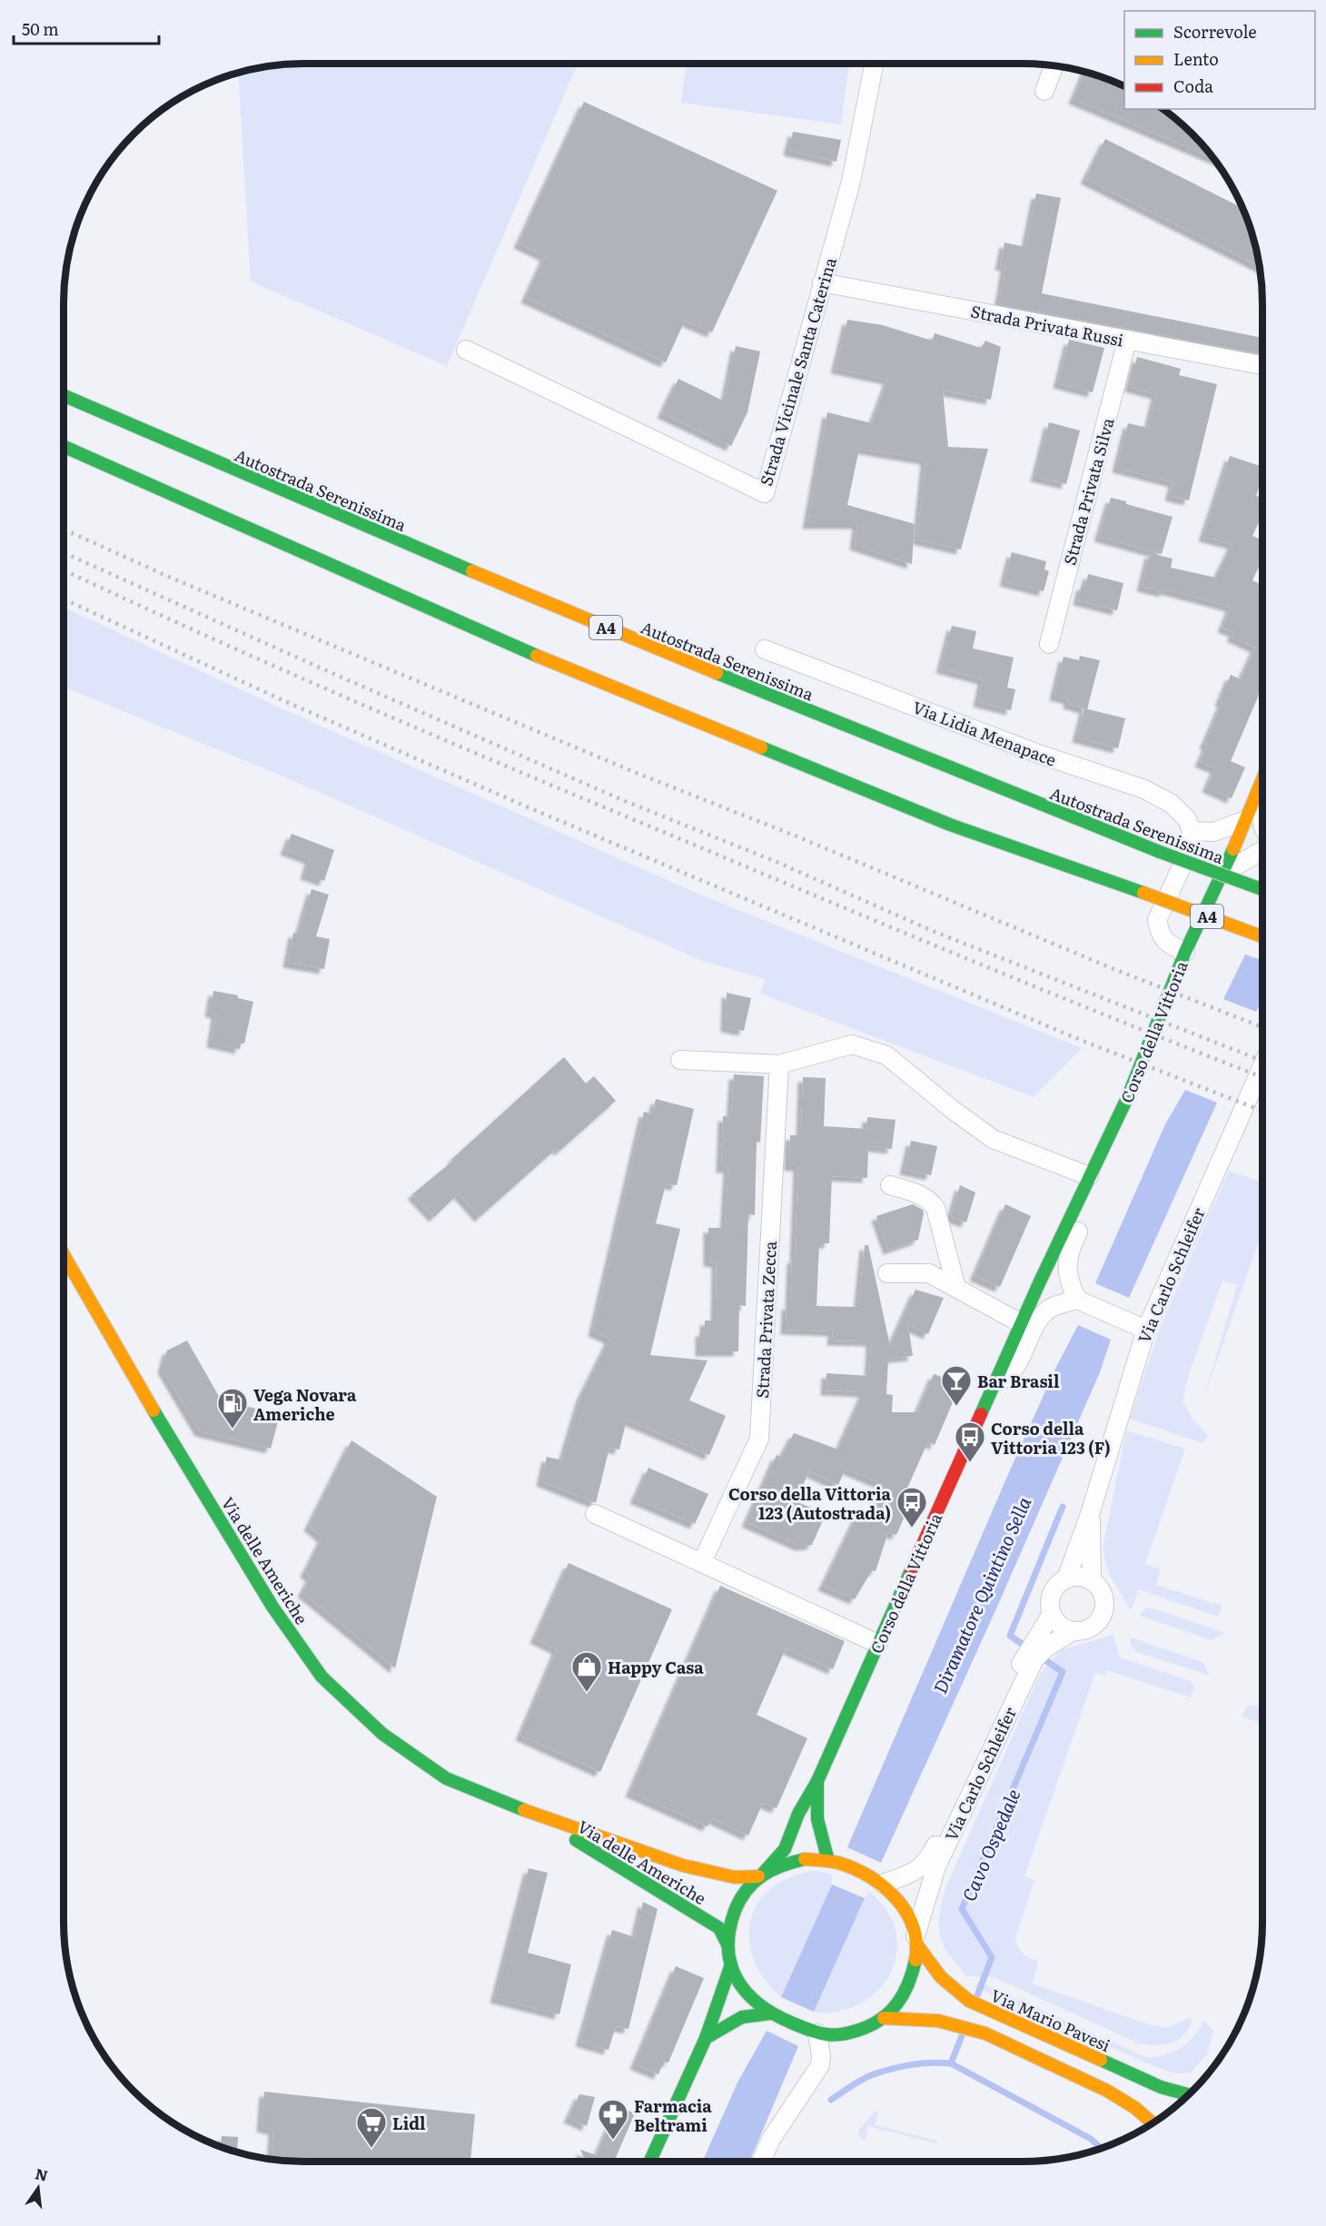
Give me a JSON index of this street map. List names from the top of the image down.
{
  "streets": {
    "main road": [
      "Autostrada Serenissima",
      "A4",
      "Corso della Vittoria",
      "Via delle Americhe",
      "Via Mario Pavesi"
    ],
    "street": [
      "Strada Privata Russi",
      "Strada Vicinale Santa Caterina",
      "Strada Privata Silva",
      "Via Lidia Menapace",
      "Via Carlo Schleifer",
      "Strada Privata Zecca"
    ]
  },
  "crossings": [
    ["Strada Privata Russi", "Strada Vicinale Santa Caterina"],
    ["Strada Privata Russi", "Strada Privata Silva"],
    ["Corso della Vittoria", "Via Carlo Schleifer"],
    ["Corso della Vittoria", "Via delle Americhe"],
    ["Corso della Vittoria", "Via Mario Pavesi"],
    ["Via Carlo Schleifer", "Via delle Americhe"],
    ["Via Carlo Schleifer", "Via Mario Pavesi"],
    ["Via delle Americhe", "Via Mario Pavesi"]
  ],
  "water": ["Diramatore Quintino Sella", "Cavo Ospedale"],
  "places": {
    "bar": ["Bar Brasil"],
    "fuel station": ["Vega Novara Americhe"],
    "bus stop": ["Corso della Vittoria 123 (F)", "Corso della Vittoria 123 (Autostrada)"],
    "shop": ["Happy Casa"],
    "pharmacy": ["Farmacia Beltrami"],
    "supermarket": ["Lidl"]
  },
  "legend": ["Scorrevole", "Lento", "Coda"],
  "scale_bar": "50 m",
  "north": "top"
}
